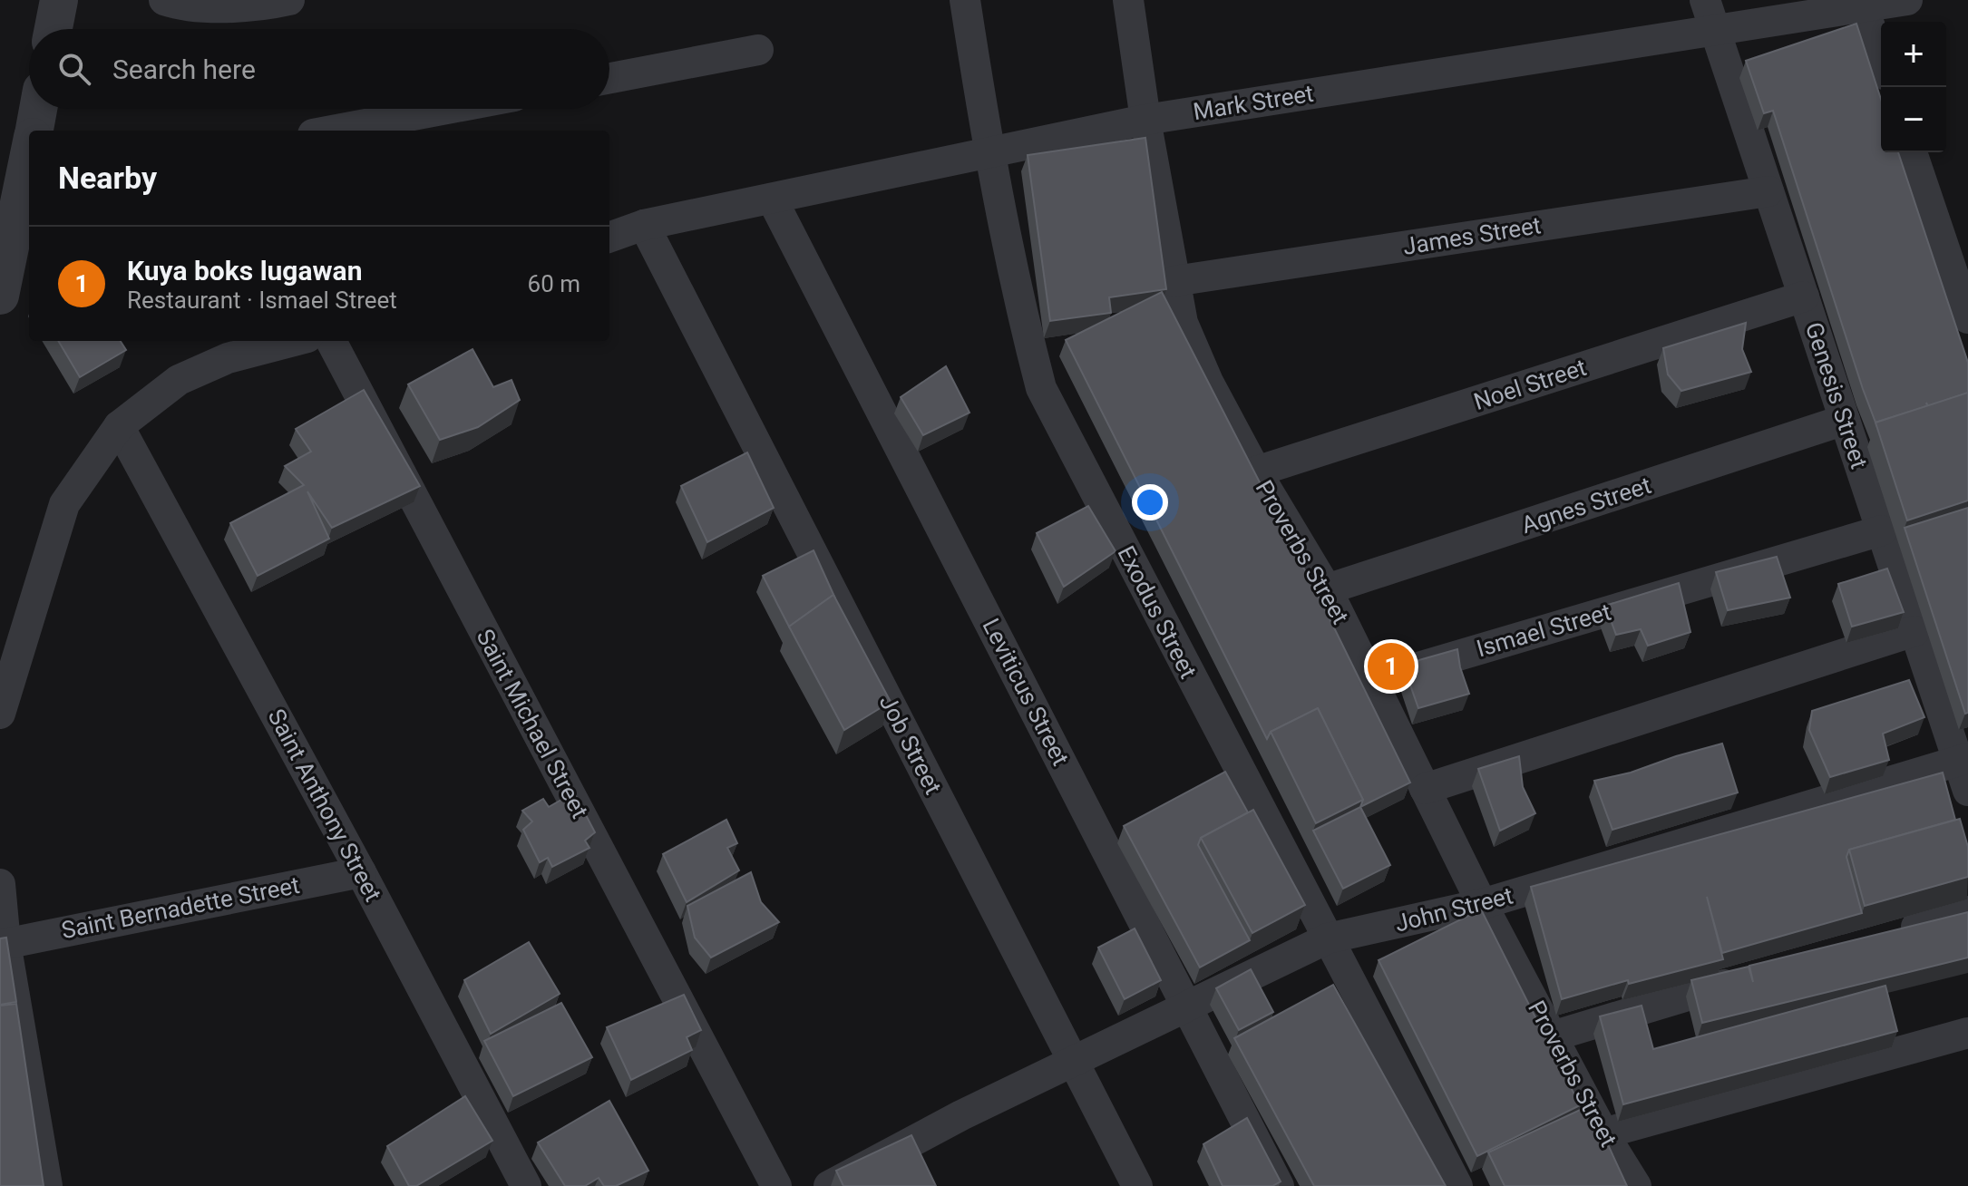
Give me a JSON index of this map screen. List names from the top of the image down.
{
  "streets": {
    "street": [
      "Mark Street",
      "James Street",
      "Noel Street",
      "Genesis Street",
      "Agnes Street",
      "Proverbs Street",
      "Exodus Street",
      "Ismael Street",
      "Leviticus Street",
      "Saint Michael Street",
      "Job Street",
      "Saint Anthony Street",
      "Saint Bernadette Street",
      "John Street"
    ]
  },
  "crossings": [
    ["Mark Street", "Genesis Street"],
    ["Mark Street", "Proverbs Street"],
    ["Mark Street", "Exodus Street"],
    ["Mark Street", "Leviticus Street"],
    ["Mark Street", "Job Street"],
    ["James Street", "Genesis Street"],
    ["James Street", "Proverbs Street"],
    ["Noel Street", "Genesis Street"],
    ["Noel Street", "Proverbs Street"],
    ["Genesis Street", "Agnes Street"],
    ["Genesis Street", "Ismael Street"],
    ["Genesis Street", "John Street"],
    ["Agnes Street", "Proverbs Street"],
    ["Proverbs Street", "Ismael Street"],
    ["Proverbs Street", "John Street"],
    ["Exodus Street", "John Street"],
    ["Leviticus Street", "John Street"],
    ["Job Street", "John Street"],
    ["Saint Anthony Street", "Saint Bernadette Street"]
  ],
  "page": {
    "map_buttons": ["+", "−"],
    "search": "Search here",
    "heading": "Nearby",
    "list": [
      {
        "mark": "1",
        "name": "Kuya boks lugawan",
        "note": "Restaurant · Ismael Street",
        "value": "60 m"
      }
    ],
    "pins": "1"
  }
}
